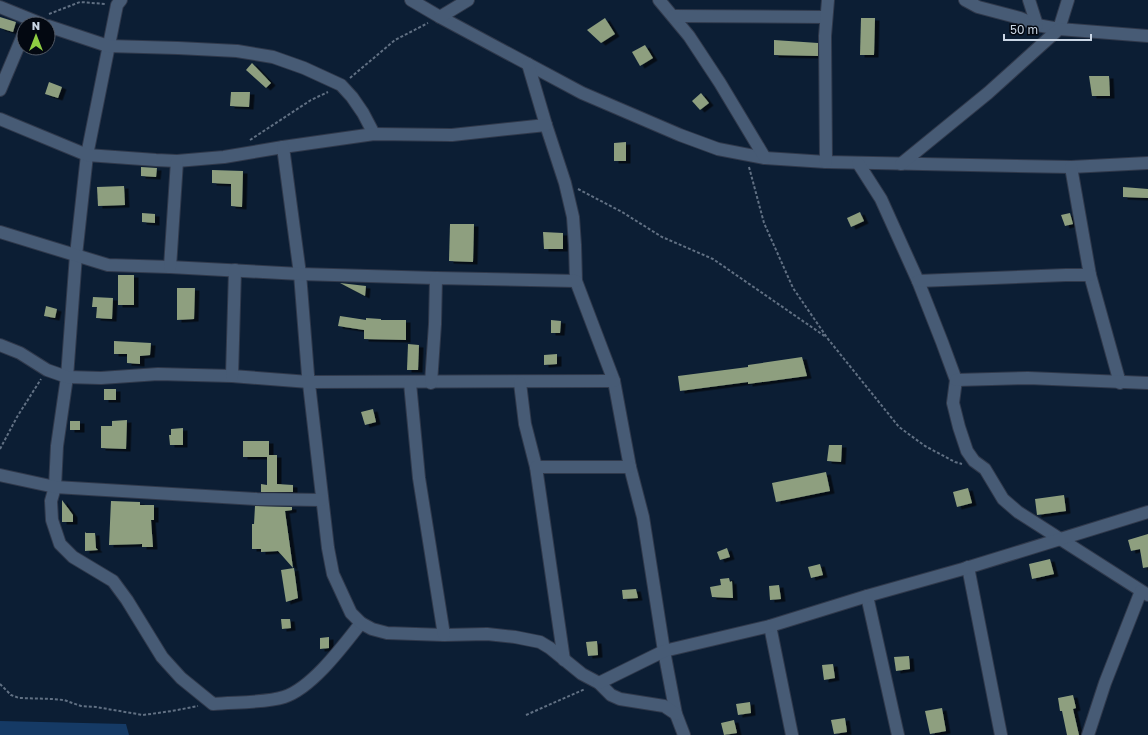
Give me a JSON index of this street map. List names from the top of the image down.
{
  "scale_bar": "50 m",
  "north": "top"
}
